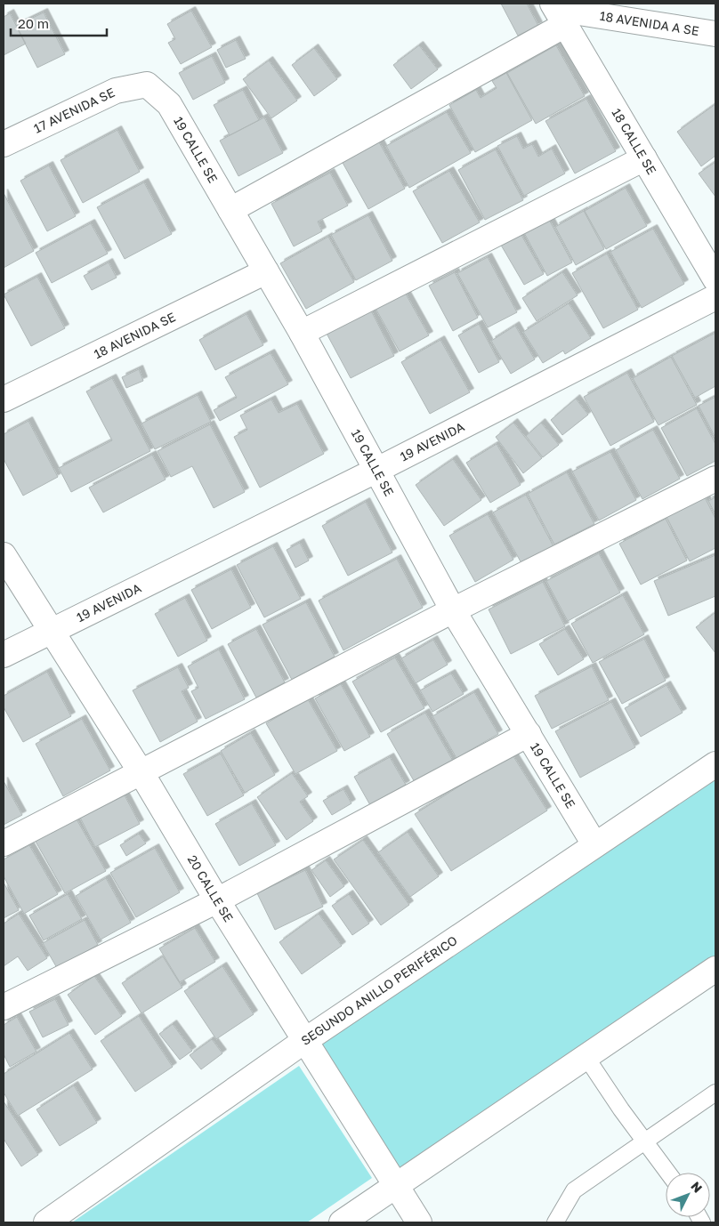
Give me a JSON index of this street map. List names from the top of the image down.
{
  "streets": {
    "street": [
      "18 AVENIDA A SE",
      "17 AVENIDA SE",
      "18 CALLE SE",
      "19 CALLE SE",
      "18 AVENIDA SE",
      "19 AVENIDA",
      "20 CALLE SE",
      "SEGUNDO ANILLO PERIFÉRICO"
    ]
  },
  "crossings": [
    ["18 AVENIDA A SE", "18 CALLE SE"],
    ["17 AVENIDA SE", "19 CALLE SE"],
    ["19 CALLE SE", "18 AVENIDA SE"],
    ["19 CALLE SE", "19 AVENIDA"],
    ["19 CALLE SE", "SEGUNDO ANILLO PERIFÉRICO"],
    ["19 AVENIDA", "20 CALLE SE"],
    ["20 CALLE SE", "SEGUNDO ANILLO PERIFÉRICO"]
  ],
  "scale_bar": "20 m",
  "north": "top right"
}
